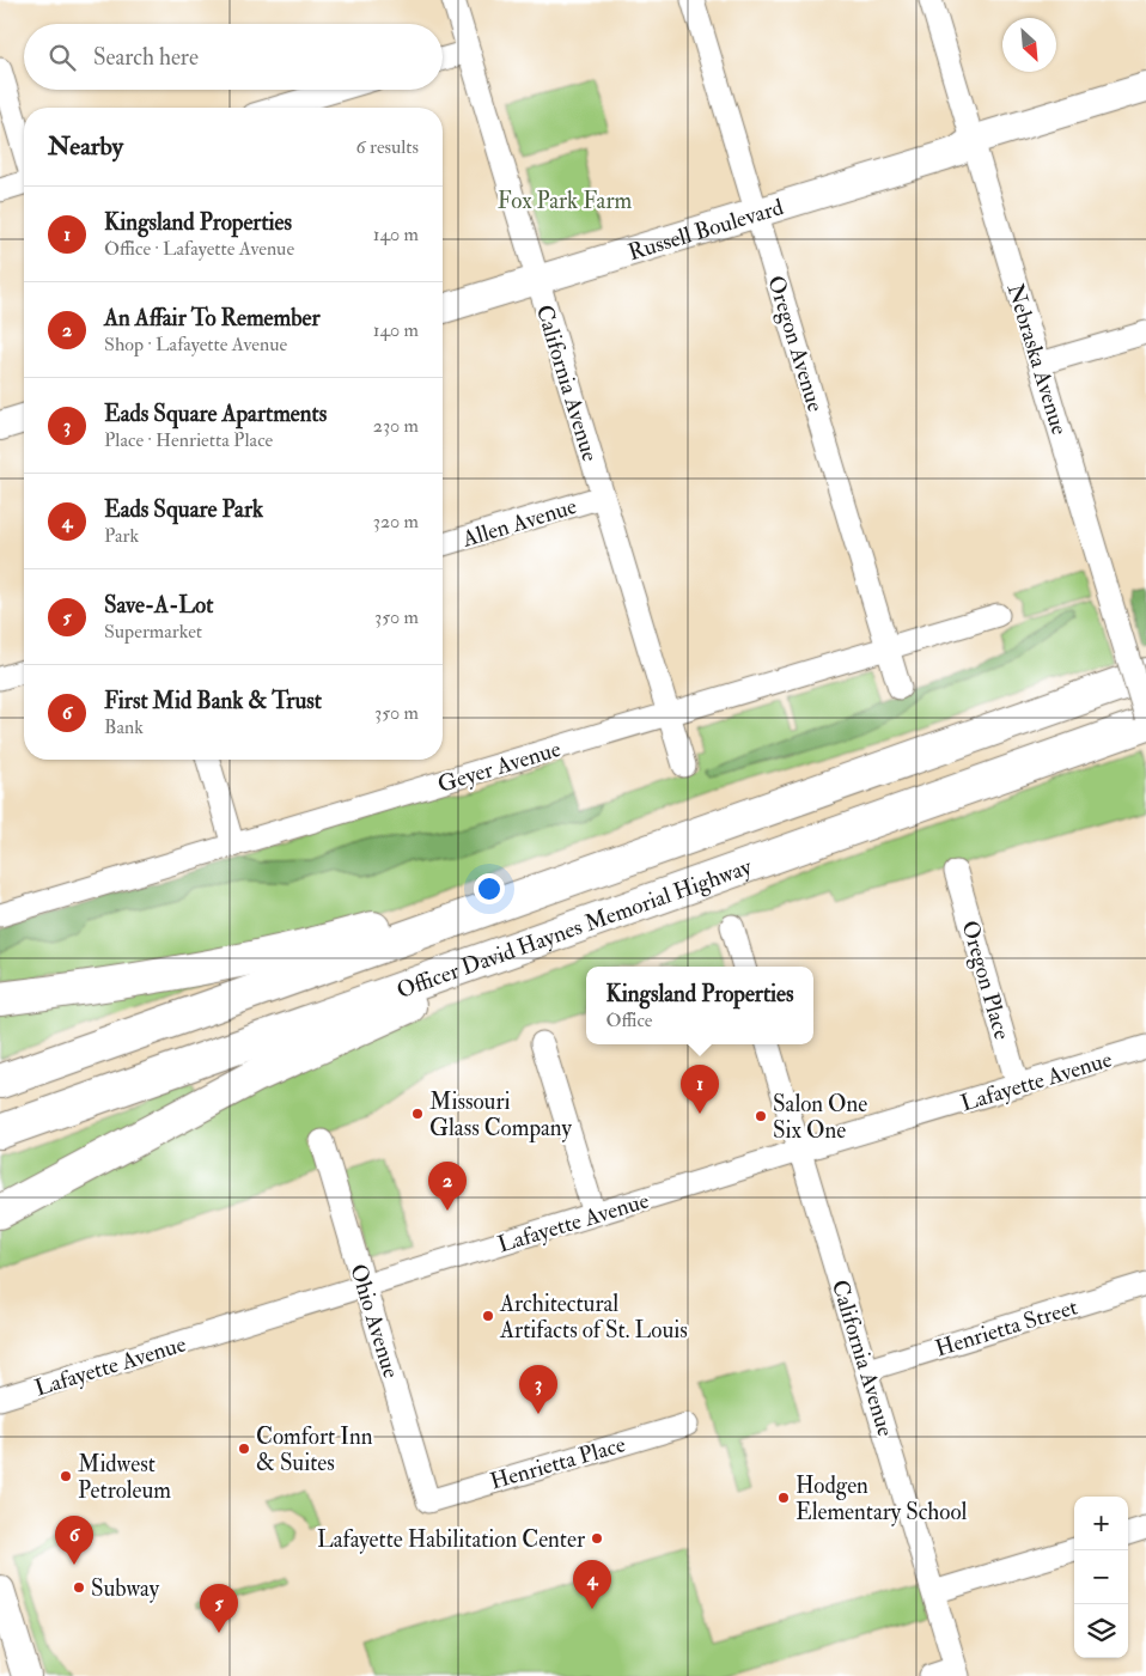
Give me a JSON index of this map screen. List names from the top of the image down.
{
  "streets": {
    "highway": ["Officer David Haynes Memorial Highway"],
    "main road": ["Russell Boulevard"],
    "street": [
      "Oregon Avenue",
      "Nebraska Avenue",
      "California Avenue",
      "Allen Avenue",
      "Geyer Avenue",
      "Oregon Place",
      "Lafayette Avenue",
      "Ohio Avenue",
      "Henrietta Street",
      "Henrietta Place"
    ]
  },
  "crossings": [
    ["Russell Boulevard", "Oregon Avenue"],
    ["Russell Boulevard", "Nebraska Avenue"],
    ["Russell Boulevard", "California Avenue"],
    ["Oregon Avenue", "Geyer Avenue"],
    ["California Avenue", "Allen Avenue"],
    ["California Avenue", "Geyer Avenue"],
    ["California Avenue", "Lafayette Avenue"],
    ["California Avenue", "Henrietta Street"],
    ["Oregon Place", "Lafayette Avenue"],
    ["Lafayette Avenue", "Ohio Avenue"],
    ["Ohio Avenue", "Henrietta Place"]
  ],
  "parks": ["Fox Park Farm"],
  "places": [
    "Missouri Glass Company",
    "Salon One Six One",
    "Architectural Artifacts of St. Louis",
    "Comfort Inn & Suites",
    "Midwest Petroleum",
    "Hodgen Elementary School",
    "Lafayette Habilitation Center",
    "Subway"
  ],
  "north": "bottom right",
  "page": {
    "search": "Search here",
    "heading": ["Nearby", "6 results"],
    "list": [
      {
        "mark": "1",
        "name": "Kingsland Properties",
        "note": "Office · Lafayette Avenue",
        "value": "140 m"
      },
      {
        "mark": "2",
        "name": "An Affair To Remember",
        "note": "Shop · Lafayette Avenue",
        "value": "140 m"
      },
      {
        "mark": "3",
        "name": "Eads Square Apartments",
        "note": "Place · Henrietta Place",
        "value": "230 m"
      },
      {
        "mark": "4",
        "name": "Eads Square Park",
        "note": "Park",
        "value": "320 m"
      },
      {
        "mark": "5",
        "name": "Save-A-Lot",
        "note": "Supermarket",
        "value": "350 m"
      },
      {
        "mark": "6",
        "name": "First Mid Bank & Trust",
        "note": "Bank",
        "value": "350 m"
      }
    ],
    "popup": ["Kingsland Properties", "Office"],
    "pins": [
      "1",
      "2",
      "3",
      "6",
      "4",
      "5"
    ],
    "map_buttons": ["+", "−"]
  }
}
